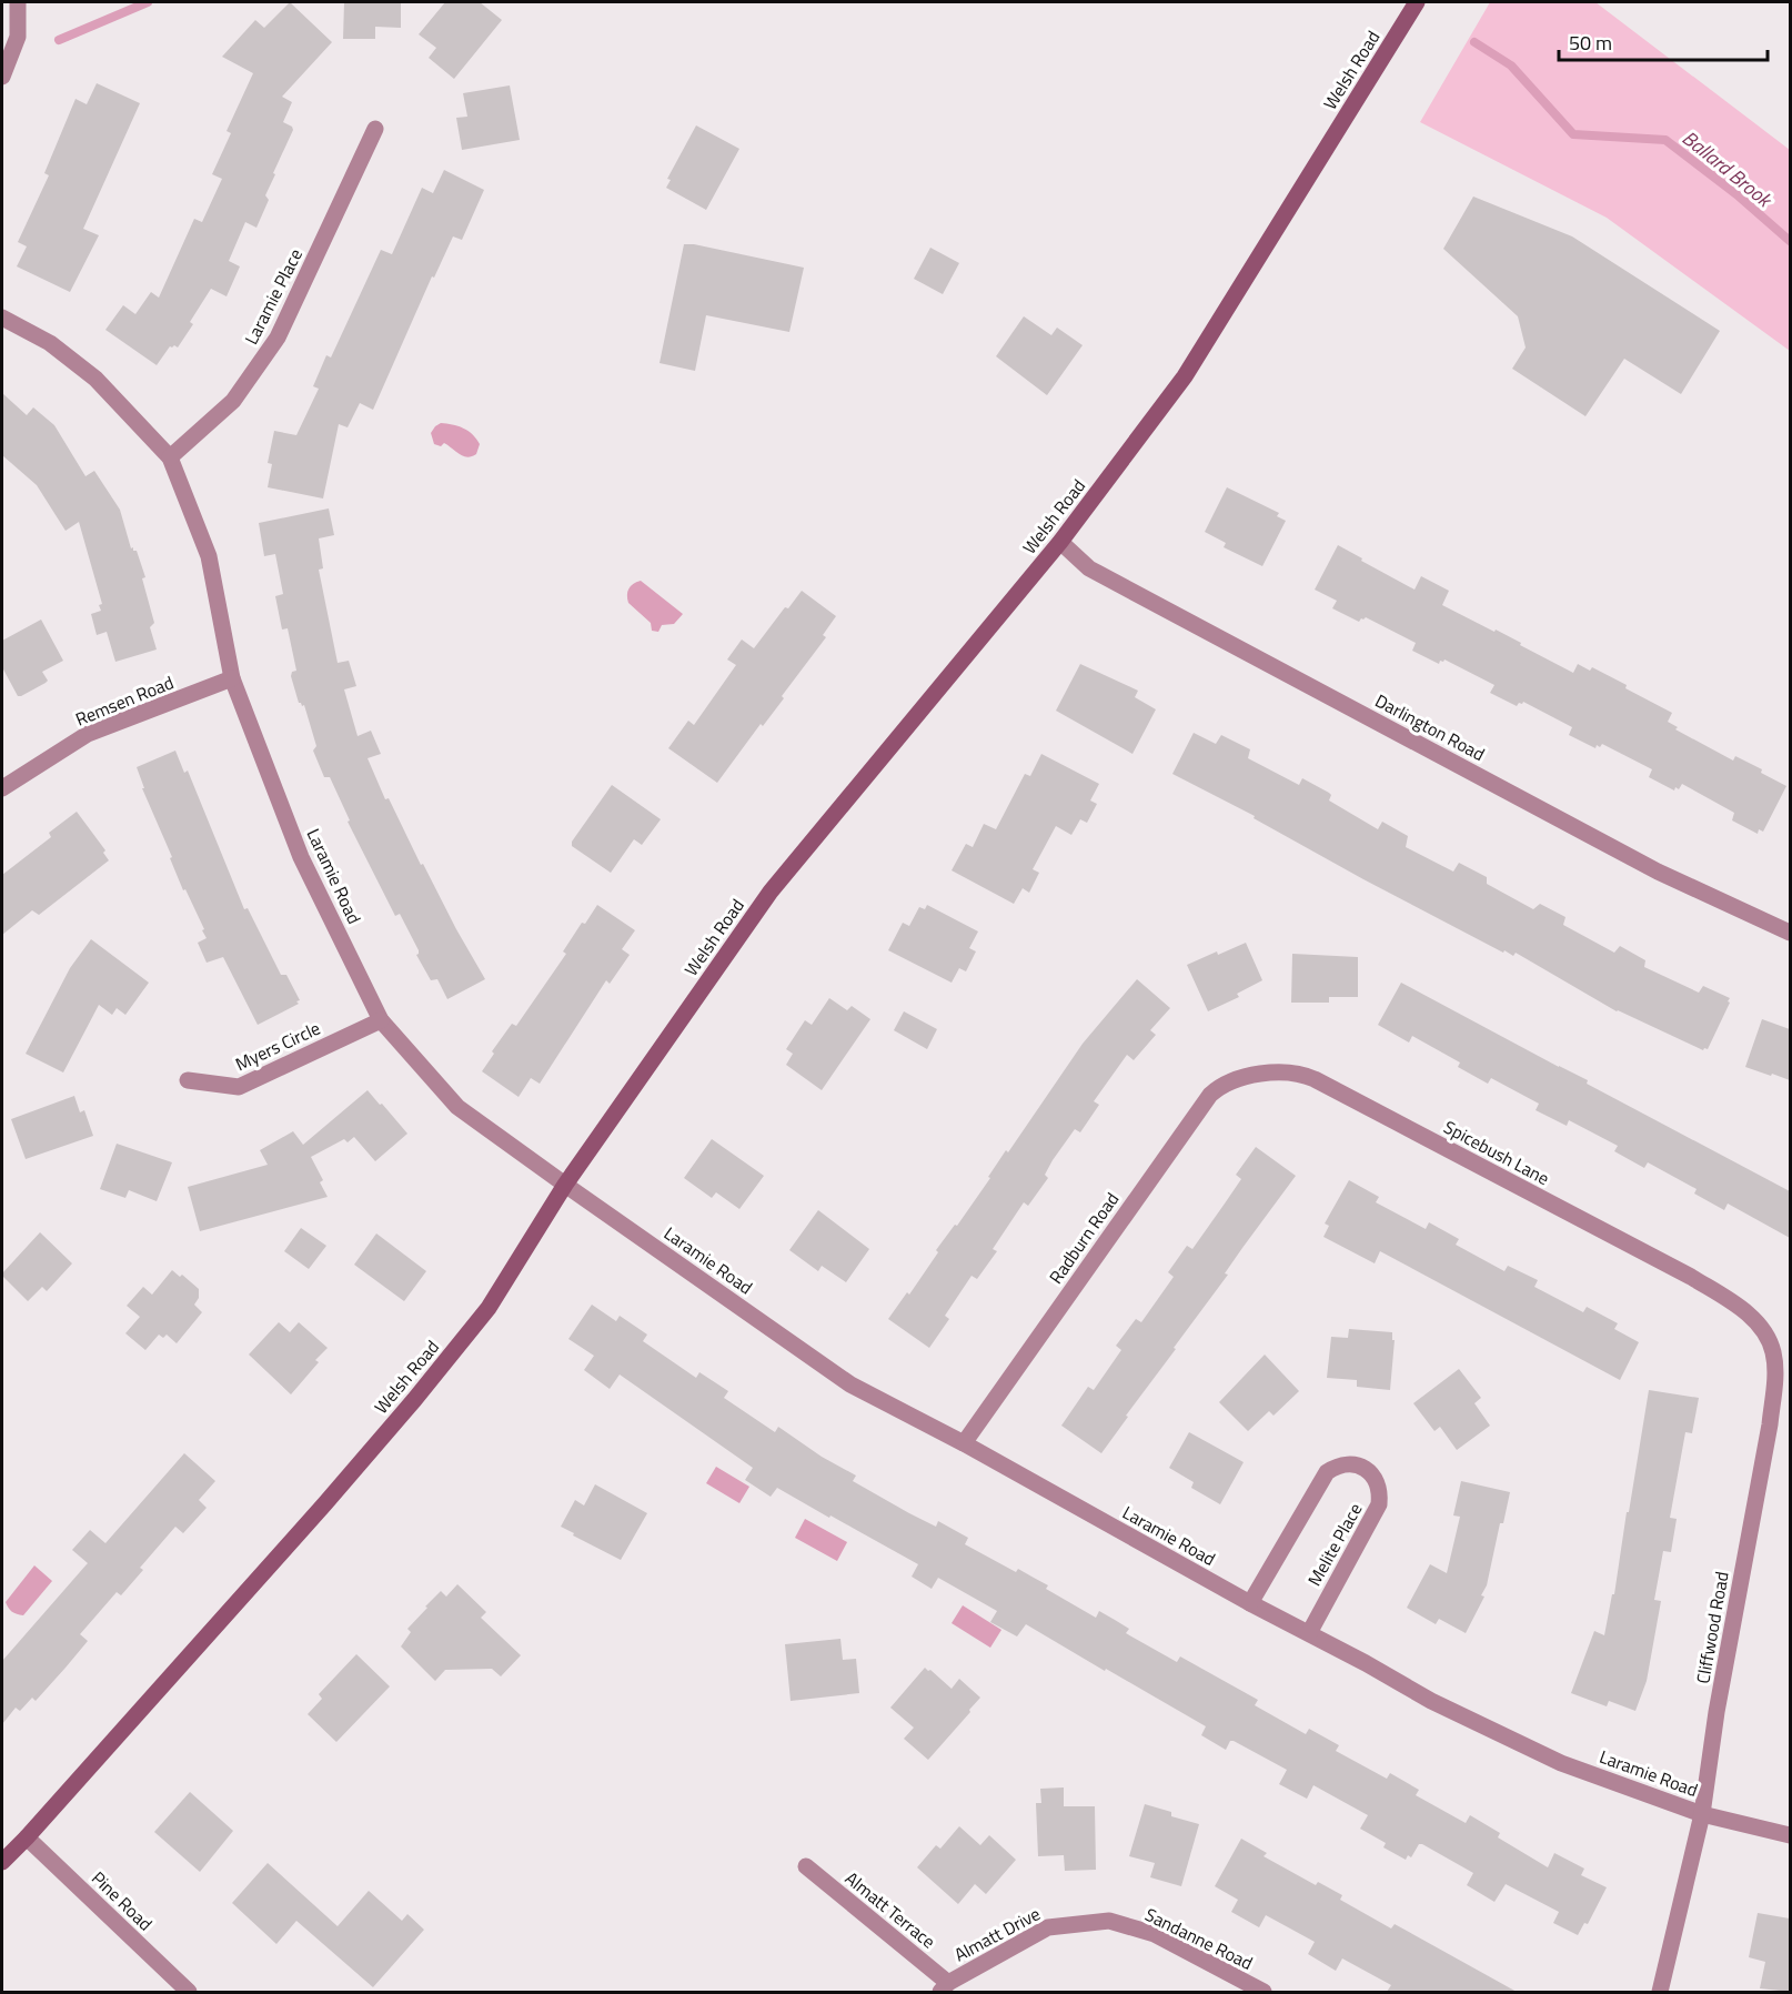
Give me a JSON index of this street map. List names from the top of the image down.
{
  "streets": {
    "main road": ["Welsh Road"],
    "street": [
      "Laramie Place",
      "Remsen Road",
      "Darlington Road",
      "Laramie Road",
      "Myers Circle",
      "Spicebush Lane",
      "Radburn Road",
      "Melite Place",
      "Cliffwood Road",
      "Pine Road",
      "Almatt Terrace",
      "Almatt Drive",
      "Sandanne Road"
    ]
  },
  "crossings": [
    ["Welsh Road", "Darlington Road"],
    ["Welsh Road", "Laramie Road"],
    ["Welsh Road", "Pine Road"],
    ["Laramie Place", "Laramie Road"],
    ["Remsen Road", "Laramie Road"],
    ["Laramie Road", "Myers Circle"],
    ["Laramie Road", "Radburn Road"],
    ["Laramie Road", "Melite Place"],
    ["Laramie Road", "Cliffwood Road"],
    ["Spicebush Lane", "Radburn Road"],
    ["Spicebush Lane", "Cliffwood Road"],
    ["Almatt Terrace", "Almatt Drive"],
    ["Almatt Drive", "Sandanne Road"]
  ],
  "water": ["Ballard Brook"],
  "scale_bar": "50 m"
}
